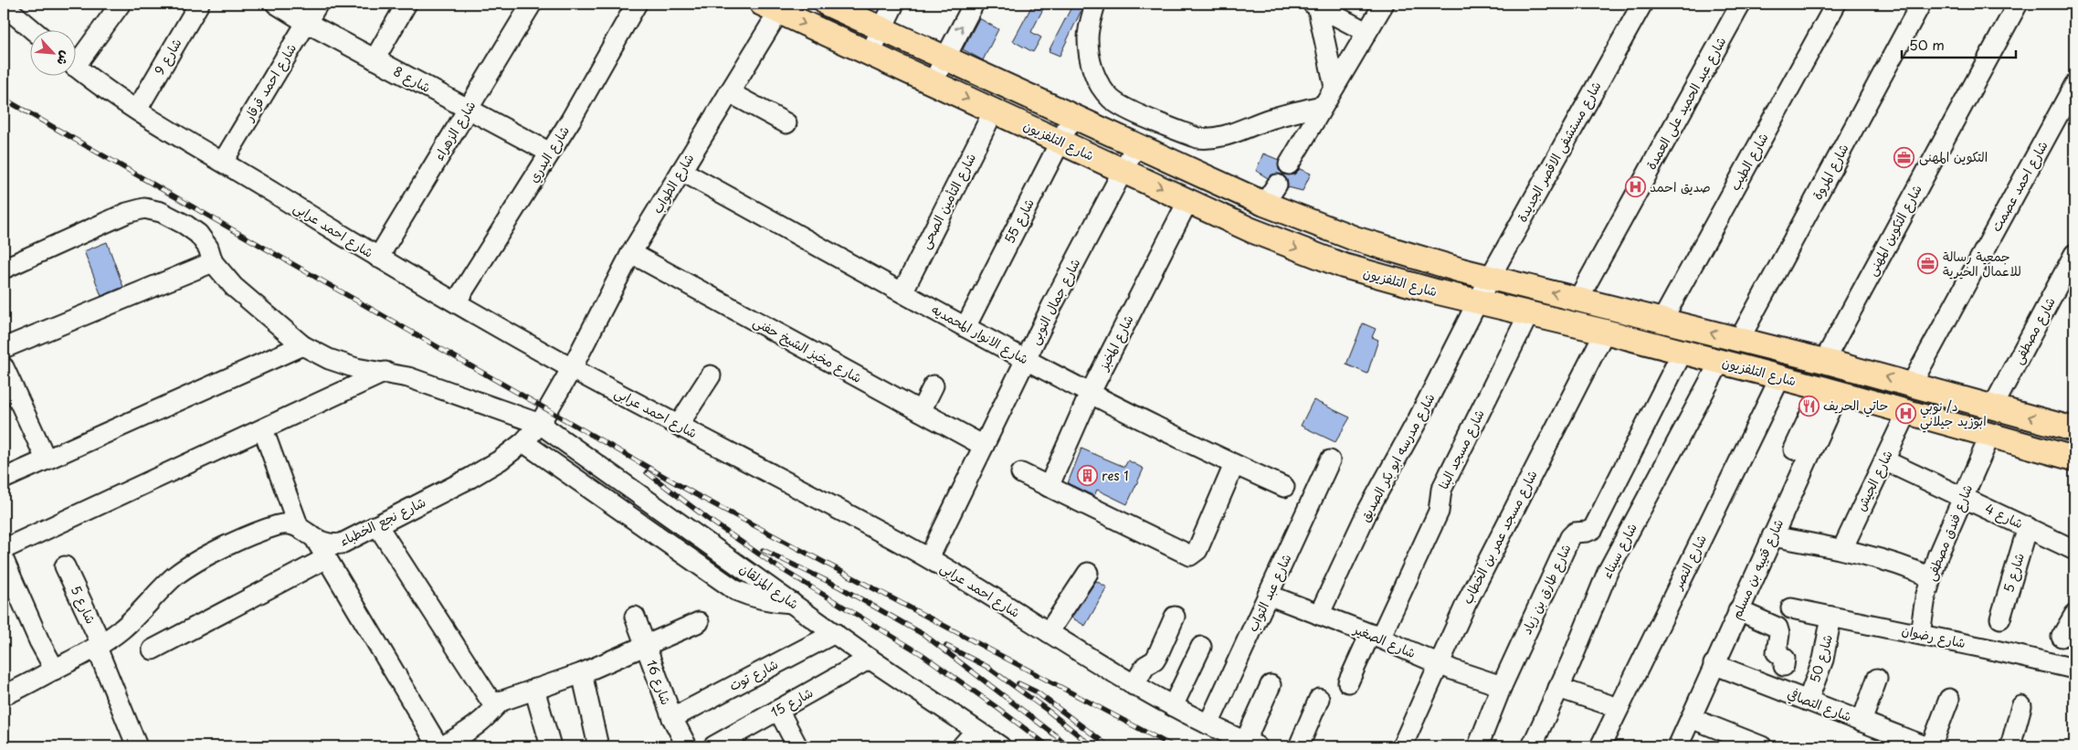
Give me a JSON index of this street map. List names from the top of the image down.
{
  "streets": {
    "main road": ["شارع التلفزيون"],
    "street": [
      "شارع 9",
      "شارع 8",
      "شارع احمد قرقار",
      "شارع عبد الحميد على العمدة",
      "شارع الزهراء",
      "شارع مستشفى الاقصر الجديدة",
      "شارع البدري",
      "شارع الطيب",
      "شارع المروة",
      "شارع الطواب",
      "شارع احمد عصمت",
      "شارع التأمين الصحى",
      "شارع 55",
      "شارع احمد عرابى",
      "شارع التكوين المهنى",
      "شارع جمال النوبى",
      "شارع مصطفى",
      "شارع الانوار المحمديه",
      "شارع المخبز",
      "شارع مخبز الشيخ حفنى",
      "شارع مسجد البنا",
      "شارع مدرسه ابو بكر الصديق",
      "شارع الجيش",
      "شارع 4",
      "شارع نجع الخطباء",
      "شارع فندق مصطفى",
      "شارع مسجد عمر بن الخطاب",
      "شارع سيناء",
      "شارع النصر",
      "شارع قتيبه بن مسلم",
      "شارع 5",
      "شارع المزلقان",
      "شارع طارق بن زياد",
      "شارع عبد التواب",
      "شارع رضوان",
      "شارع الصغير",
      "شارع 50",
      "شارع توت",
      "شارع 16",
      "شارع 15",
      "شارع التصافي"
    ]
  },
  "crossings": [
    ["شارع 9", "شارع احمد عرابى"],
    ["شارع 8", "شارع احمد قرقار"],
    ["شارع 8", "شارع الزهراء"],
    ["شارع 8", "شارع البدري"],
    ["شارع احمد قرقار", "شارع احمد عرابى"],
    ["شارع عبد الحميد على العمدة", "شارع التلفزيون"],
    ["شارع الزهراء", "شارع احمد عرابى"],
    ["شارع التلفزيون", "شارع مستشفى الاقصر الجديدة"],
    ["شارع التلفزيون", "شارع الطيب"],
    ["شارع التلفزيون", "شارع المروة"],
    ["شارع التلفزيون", "شارع الطواب"],
    ["شارع التلفزيون", "شارع احمد عصمت"],
    ["شارع التلفزيون", "شارع التأمين الصحى"],
    ["شارع التلفزيون", "شارع 55"],
    ["شارع التلفزيون", "شارع التكوين المهنى"],
    ["شارع التلفزيون", "شارع جمال النوبى"],
    ["شارع التلفزيون", "شارع مصطفى"],
    ["شارع التلفزيون", "شارع المخبز"],
    ["شارع التلفزيون", "شارع مسجد البنا"],
    ["شارع التلفزيون", "شارع مدرسه ابو بكر الصديق"],
    ["شارع التلفزيون", "شارع الجيش"],
    ["شارع التلفزيون", "شارع فندق مصطفى"],
    ["شارع التلفزيون", "شارع مسجد عمر بن الخطاب"],
    ["شارع التلفزيون", "شارع سيناء"],
    ["شارع التلفزيون", "شارع النصر"],
    ["شارع التلفزيون", "شارع قتيبه بن مسلم"],
    ["شارع التلفزيون", "شارع طارق بن زياد"],
    ["شارع مستشفى الاقصر الجديدة", "شارع مدرسه ابو بكر الصديق"],
    ["شارع البدري", "شارع احمد عرابى"],
    ["شارع الطواب", "شارع احمد عرابى"],
    ["شارع الطواب", "شارع الانوار المحمديه"],
    ["شارع الطواب", "شارع مخبز الشيخ حفنى"],
    ["شارع الطواب", "شارع نجع الخطباء"],
    ["شارع التأمين الصحى", "شارع الانوار المحمديه"],
    ["شارع 55", "شارع الانوار المحمديه"],
    ["شارع احمد عرابى", "شارع جمال النوبى"],
    ["شارع احمد عرابى", "شارع نجع الخطباء"],
    ["شارع احمد عرابى", "شارع عبد التواب"],
    ["شارع جمال النوبى", "شارع الانوار المحمديه"],
    ["شارع جمال النوبى", "شارع مخبز الشيخ حفنى"],
    ["شارع الانوار المحمديه", "شارع المخبز"],
    ["شارع مسجد البنا", "شارع الصغير"],
    ["شارع مدرسه ابو بكر الصديق", "شارع الصغير"],
    ["شارع الجيش", "شارع 4"],
    ["شارع 4", "شارع فندق مصطفى"],
    ["شارع 4", "شارع 5"],
    ["شارع نجع الخطباء", "شارع المزلقان"],
    ["شارع فندق مصطفى", "شارع رضوان"],
    ["شارع مسجد عمر بن الخطاب", "شارع الصغير"],
    ["شارع قتيبه بن مسلم", "شارع التصافي"],
    ["شارع المزلقان", "شارع توت"],
    ["شارع المزلقان", "شارع 15"],
    ["شارع طارق بن زياد", "شارع الصغير"],
    ["شارع عبد التواب", "شارع الصغير"],
    ["شارع رضوان", "شارع 50"],
    ["شارع 50", "شارع التصافي"],
    ["شارع توت", "شارع 16"]
  ],
  "places": {
    "office": ["التكوين المهنى", "جمعية رسالة للاعمال الخيرية"],
    "hospital": ["صديق احمد", "د/ نوبي ابوزيد جيلاني"],
    "restaurant": ["حاتي الحريف"],
    "building": ["res 1"]
  },
  "scale_bar": "50 m",
  "north": "bottom right"
}
